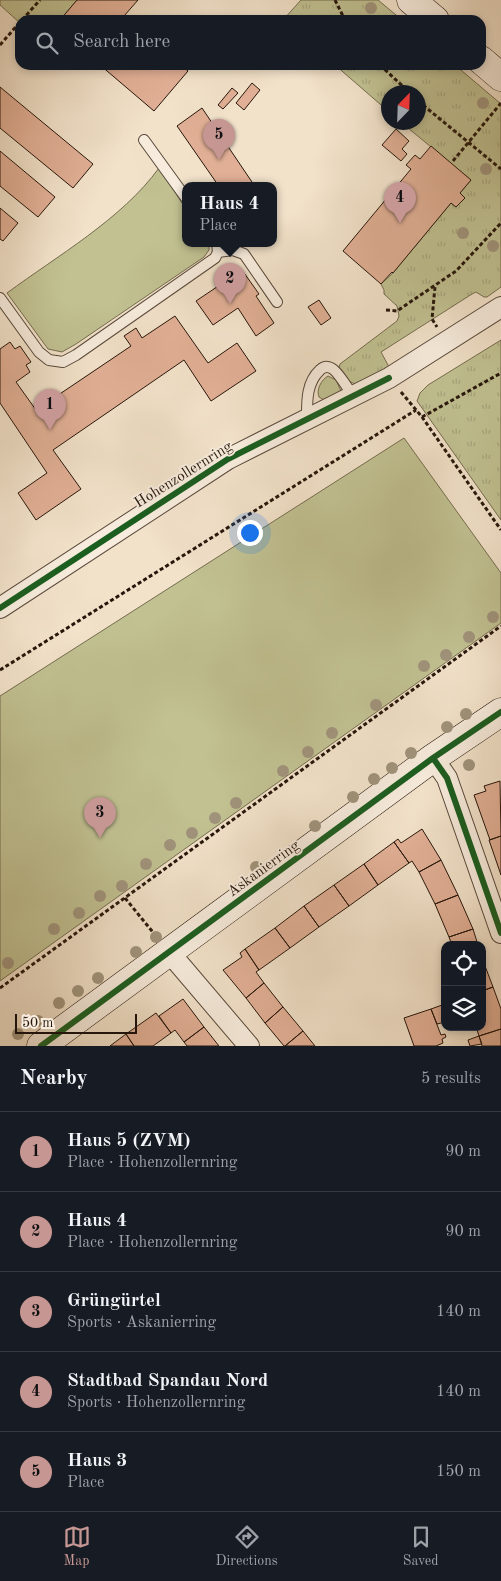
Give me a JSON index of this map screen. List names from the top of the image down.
{
  "streets": {
    "main road": ["Askanierring"],
    "street": ["Hohenzollernring"]
  },
  "scale_bar": "50 m",
  "north": "top right",
  "page": {
    "search": "Search here",
    "pins": [
      "5",
      "4",
      "2",
      "1",
      "3"
    ],
    "popup": ["Haus 4", "Place"],
    "scale": "50 m",
    "heading": ["Nearby", "5 results"],
    "list": [
      {
        "mark": "1",
        "name": "Haus 5 (ZVM)",
        "note": "Place · Hohenzollernring",
        "value": "90 m"
      },
      {
        "mark": "2",
        "name": "Haus 4",
        "note": "Place · Hohenzollernring",
        "value": "90 m"
      },
      {
        "mark": "3",
        "name": "Grüngürtel",
        "note": "Sports · Askanierring",
        "value": "140 m"
      },
      {
        "mark": "4",
        "name": "Stadtbad Spandau Nord",
        "note": "Sports · Hohenzollernring",
        "value": "140 m"
      },
      {
        "mark": "5",
        "name": "Haus 3",
        "note": "Place",
        "value": "150 m"
      }
    ],
    "nav": ["Map", "Directions", "Saved"]
  }
}
